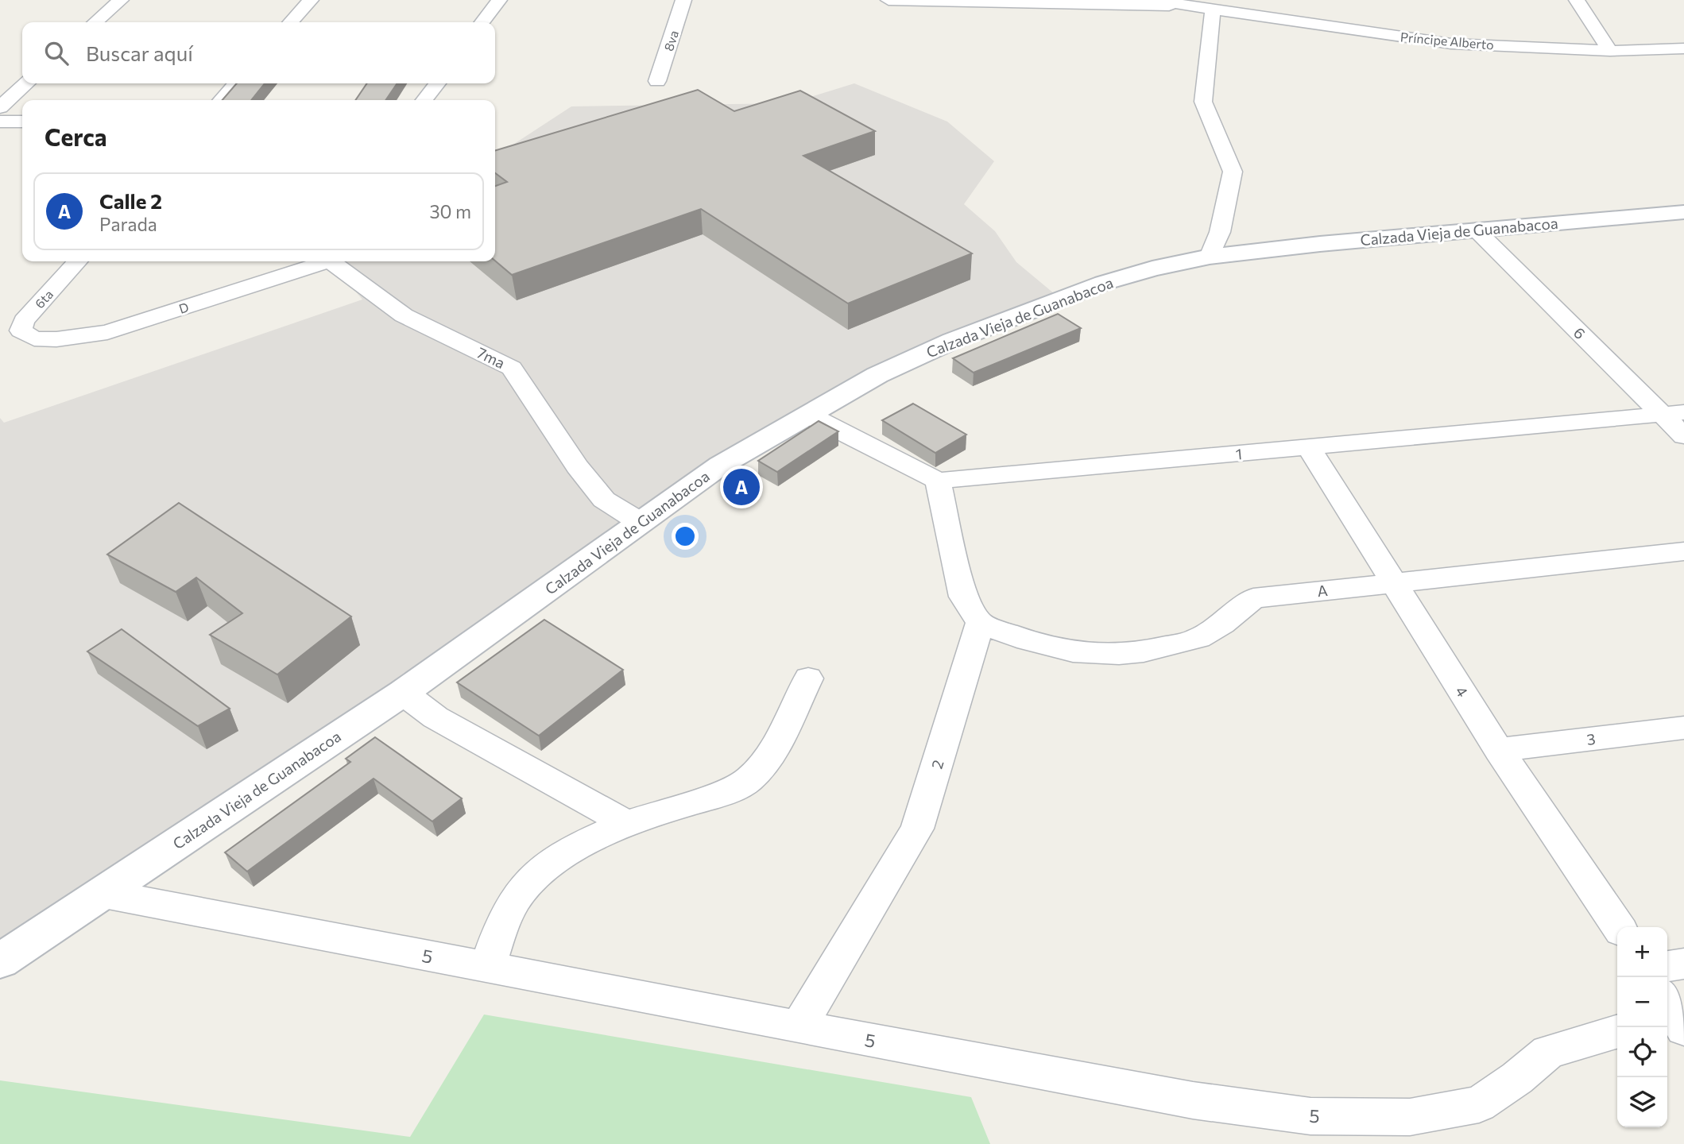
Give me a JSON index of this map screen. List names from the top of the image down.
{
  "streets": {
    "main road": ["Calzada Vieja de Guanabacoa"],
    "street": [
      "8va",
      "Príncipe Alberto",
      "6ta",
      "D",
      "6",
      "7ma",
      "1",
      "A",
      "4",
      "3",
      "2",
      "5"
    ]
  },
  "crossings": [
    ["Calzada Vieja de Guanabacoa", "6"],
    ["Calzada Vieja de Guanabacoa", "7ma"],
    ["Calzada Vieja de Guanabacoa", "5"],
    ["6ta", "D"],
    ["6", "1"],
    ["1", "4"],
    ["A", "4"],
    ["A", "2"],
    ["4", "3"],
    ["2", "5"]
  ],
  "page": {
    "search": "Buscar aquí",
    "heading": "Cerca",
    "list": [
      {
        "mark": "A",
        "name": "Calle 2",
        "note": "Parada",
        "value": "30 m"
      }
    ],
    "pins": "A",
    "map_buttons": ["+", "−"]
  }
}
